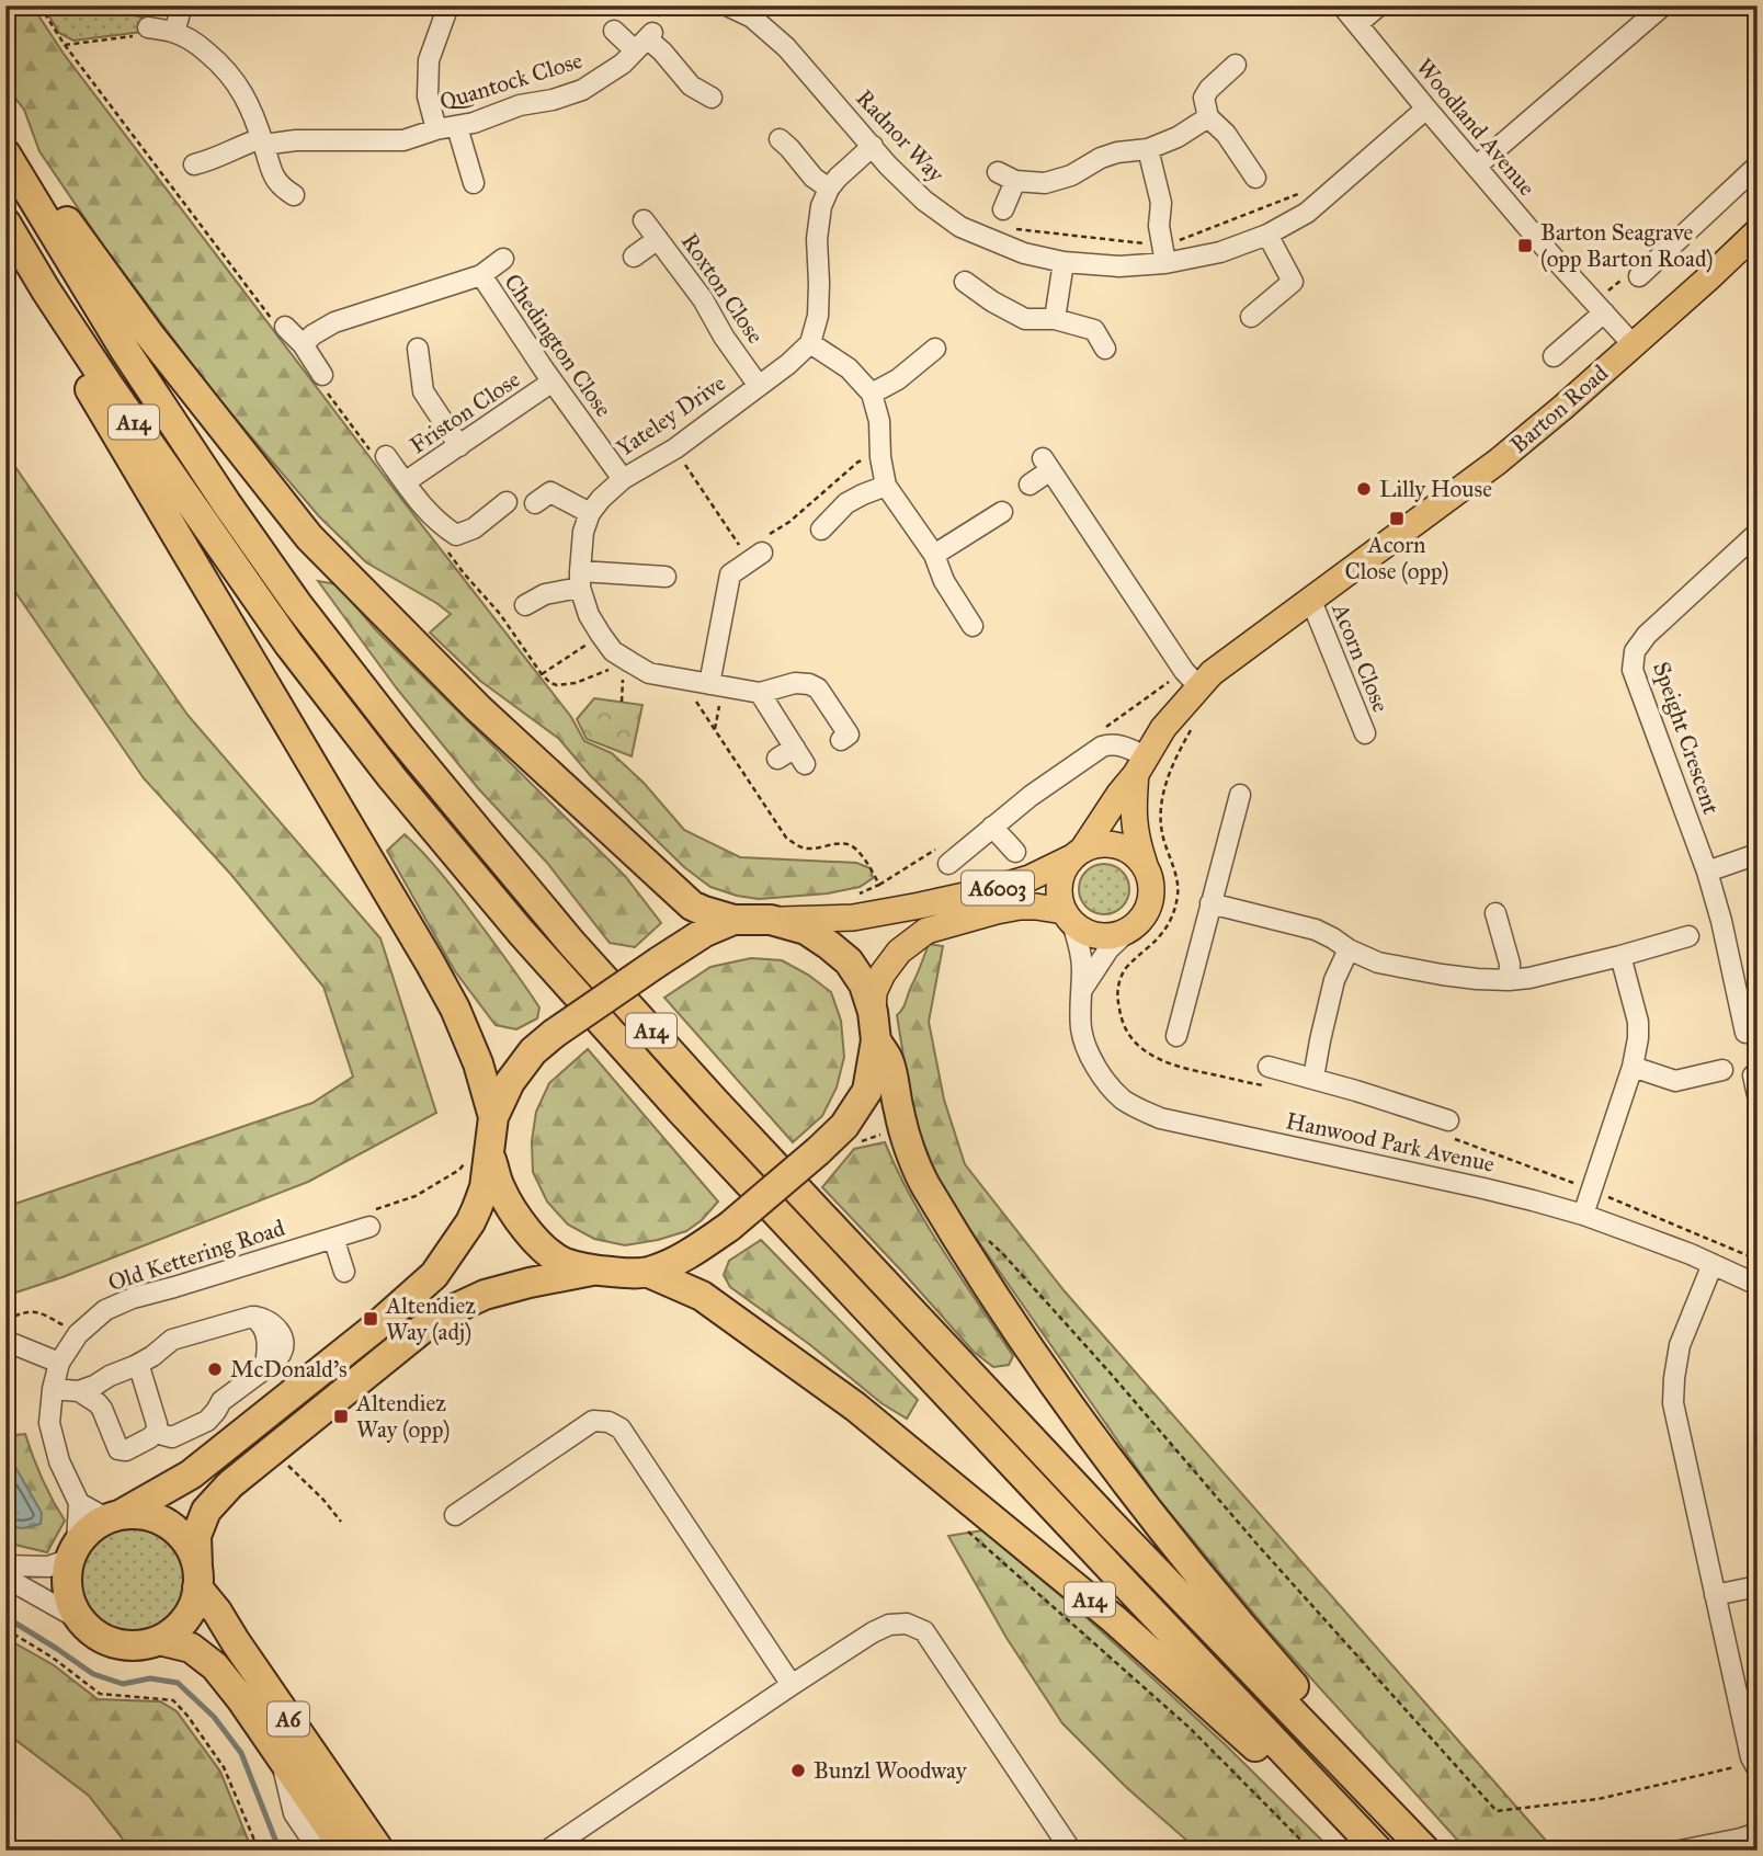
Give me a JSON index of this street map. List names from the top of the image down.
{
  "streets": {
    "highway": ["A14", "A6"],
    "main road": ["Barton Road", "A6003"],
    "street": [
      "Quantock Close",
      "Woodland Avenue",
      "Radnor Way",
      "Roxton Close",
      "Chedington Close",
      "Friston Close",
      "Yateley Drive",
      "Acorn Close",
      "Speight Crescent",
      "Hanwood Park Avenue",
      "Old Kettering Road"
    ]
  },
  "crossings": [
    ["Woodland Avenue", "Radnor Way"],
    ["Woodland Avenue", "Barton Road"],
    ["Roxton Close", "Yateley Drive"],
    ["Chedington Close", "Friston Close"],
    ["Chedington Close", "Yateley Drive"],
    ["Barton Road", "Acorn Close"],
    ["Barton Road", "A6003"],
    ["Barton Road", "Hanwood Park Avenue"],
    ["A6003", "Hanwood Park Avenue"],
    ["Old Kettering Road", "A6"]
  ],
  "places": {
    "transit": [
      "Barton Seagrave (opp Barton Road)",
      "Acorn Close (opp)",
      "Altendiez Way (adj)",
      "Altendiez Way (opp)"
    ],
    "other": ["Lilly House", "McDonald's", "Bunzl Woodway"]
  }
}
